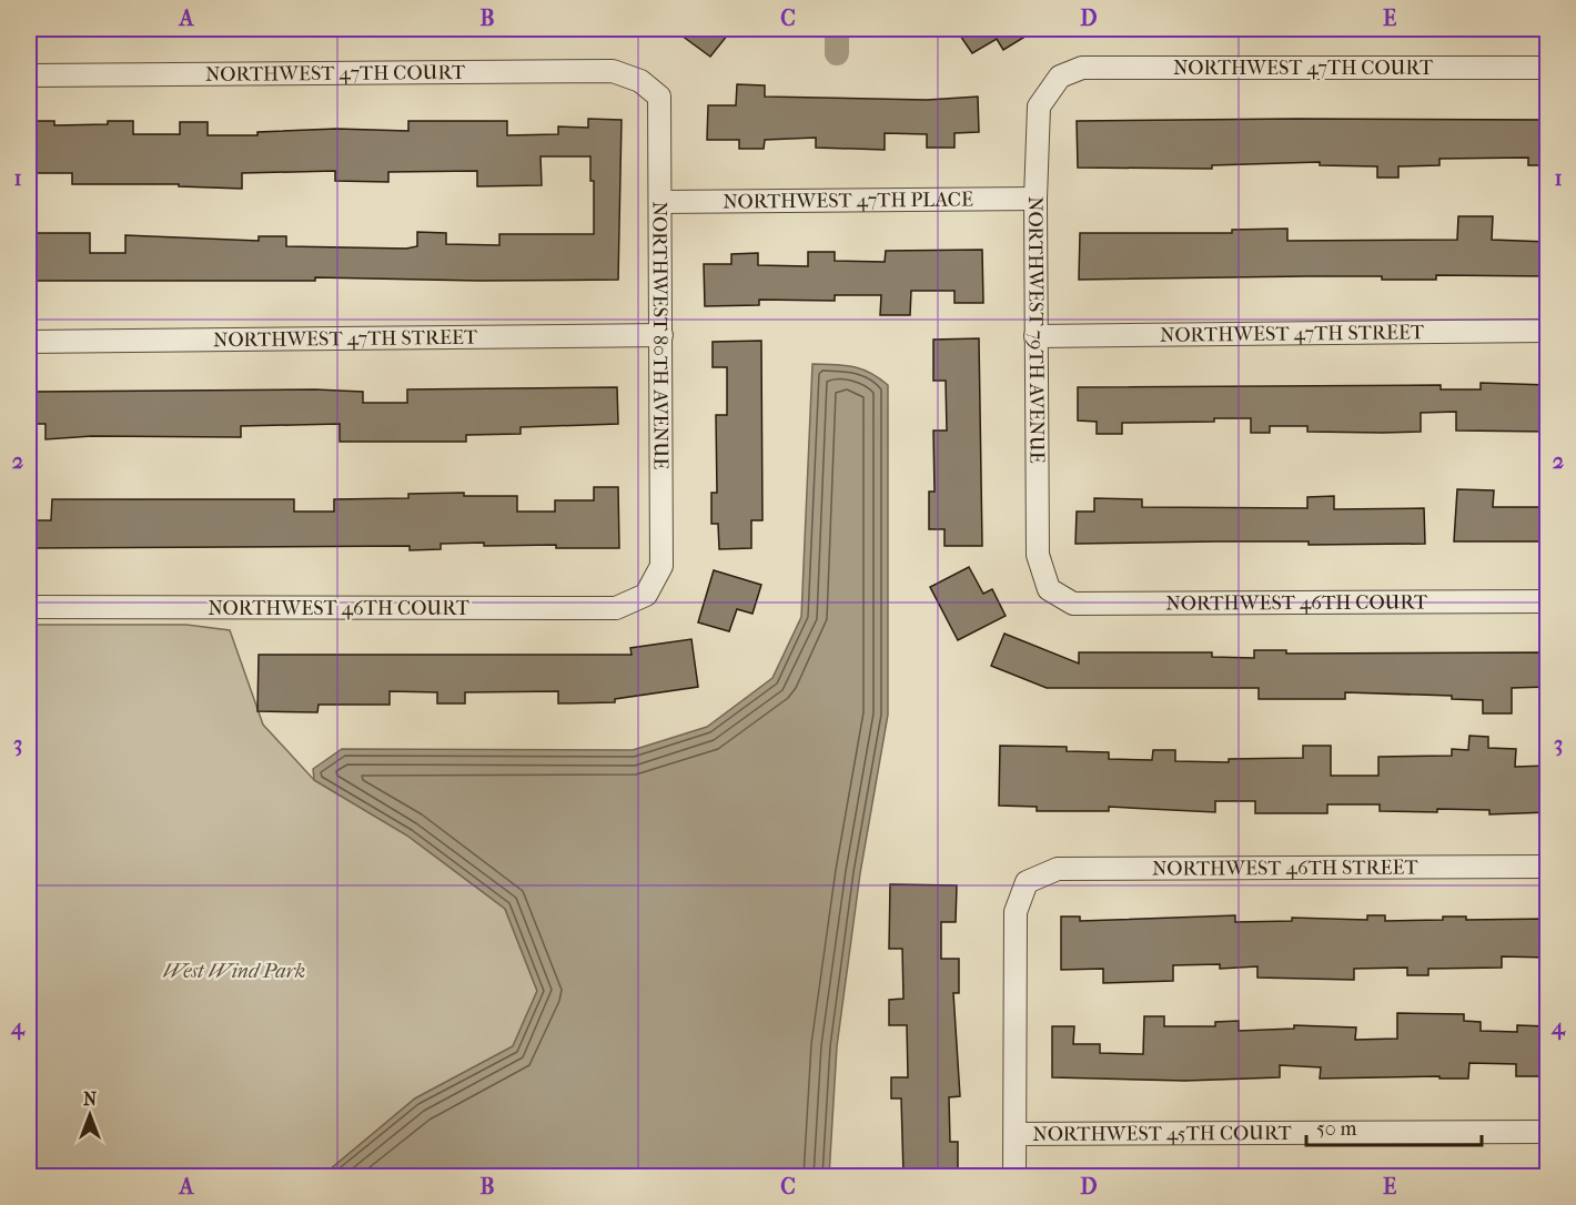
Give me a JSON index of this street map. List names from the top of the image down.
{
  "streets": {
    "street": [
      "NORTHWEST 47TH COURT",
      "NORTHWEST 47TH PLACE",
      "NORTHWEST 79TH AVENUE",
      "NORTHWEST 47TH STREET",
      "NORTHWEST 80TH AVENUE",
      "NORTHWEST 46TH COURT",
      "NORTHWEST 46TH STREET",
      "NORTHWEST 45TH COURT"
    ]
  },
  "crossings": [
    ["NORTHWEST 47TH COURT", "NORTHWEST 79TH AVENUE"],
    ["NORTHWEST 47TH COURT", "NORTHWEST 80TH AVENUE"],
    ["NORTHWEST 47TH PLACE", "NORTHWEST 79TH AVENUE"],
    ["NORTHWEST 47TH PLACE", "NORTHWEST 80TH AVENUE"],
    ["NORTHWEST 79TH AVENUE", "NORTHWEST 47TH STREET"],
    ["NORTHWEST 79TH AVENUE", "NORTHWEST 46TH COURT"],
    ["NORTHWEST 47TH STREET", "NORTHWEST 80TH AVENUE"],
    ["NORTHWEST 80TH AVENUE", "NORTHWEST 46TH COURT"],
    ["NORTHWEST 46TH STREET", "NORTHWEST 45TH COURT"]
  ],
  "parks": ["West Wind Park"],
  "scale_bar": "50 m",
  "north": "top",
  "grid": {
    "columns": [
      "A",
      "B",
      "C",
      "D",
      "E"
    ],
    "rows": [
      "1",
      "2",
      "3",
      "4"
    ]
  }
}
